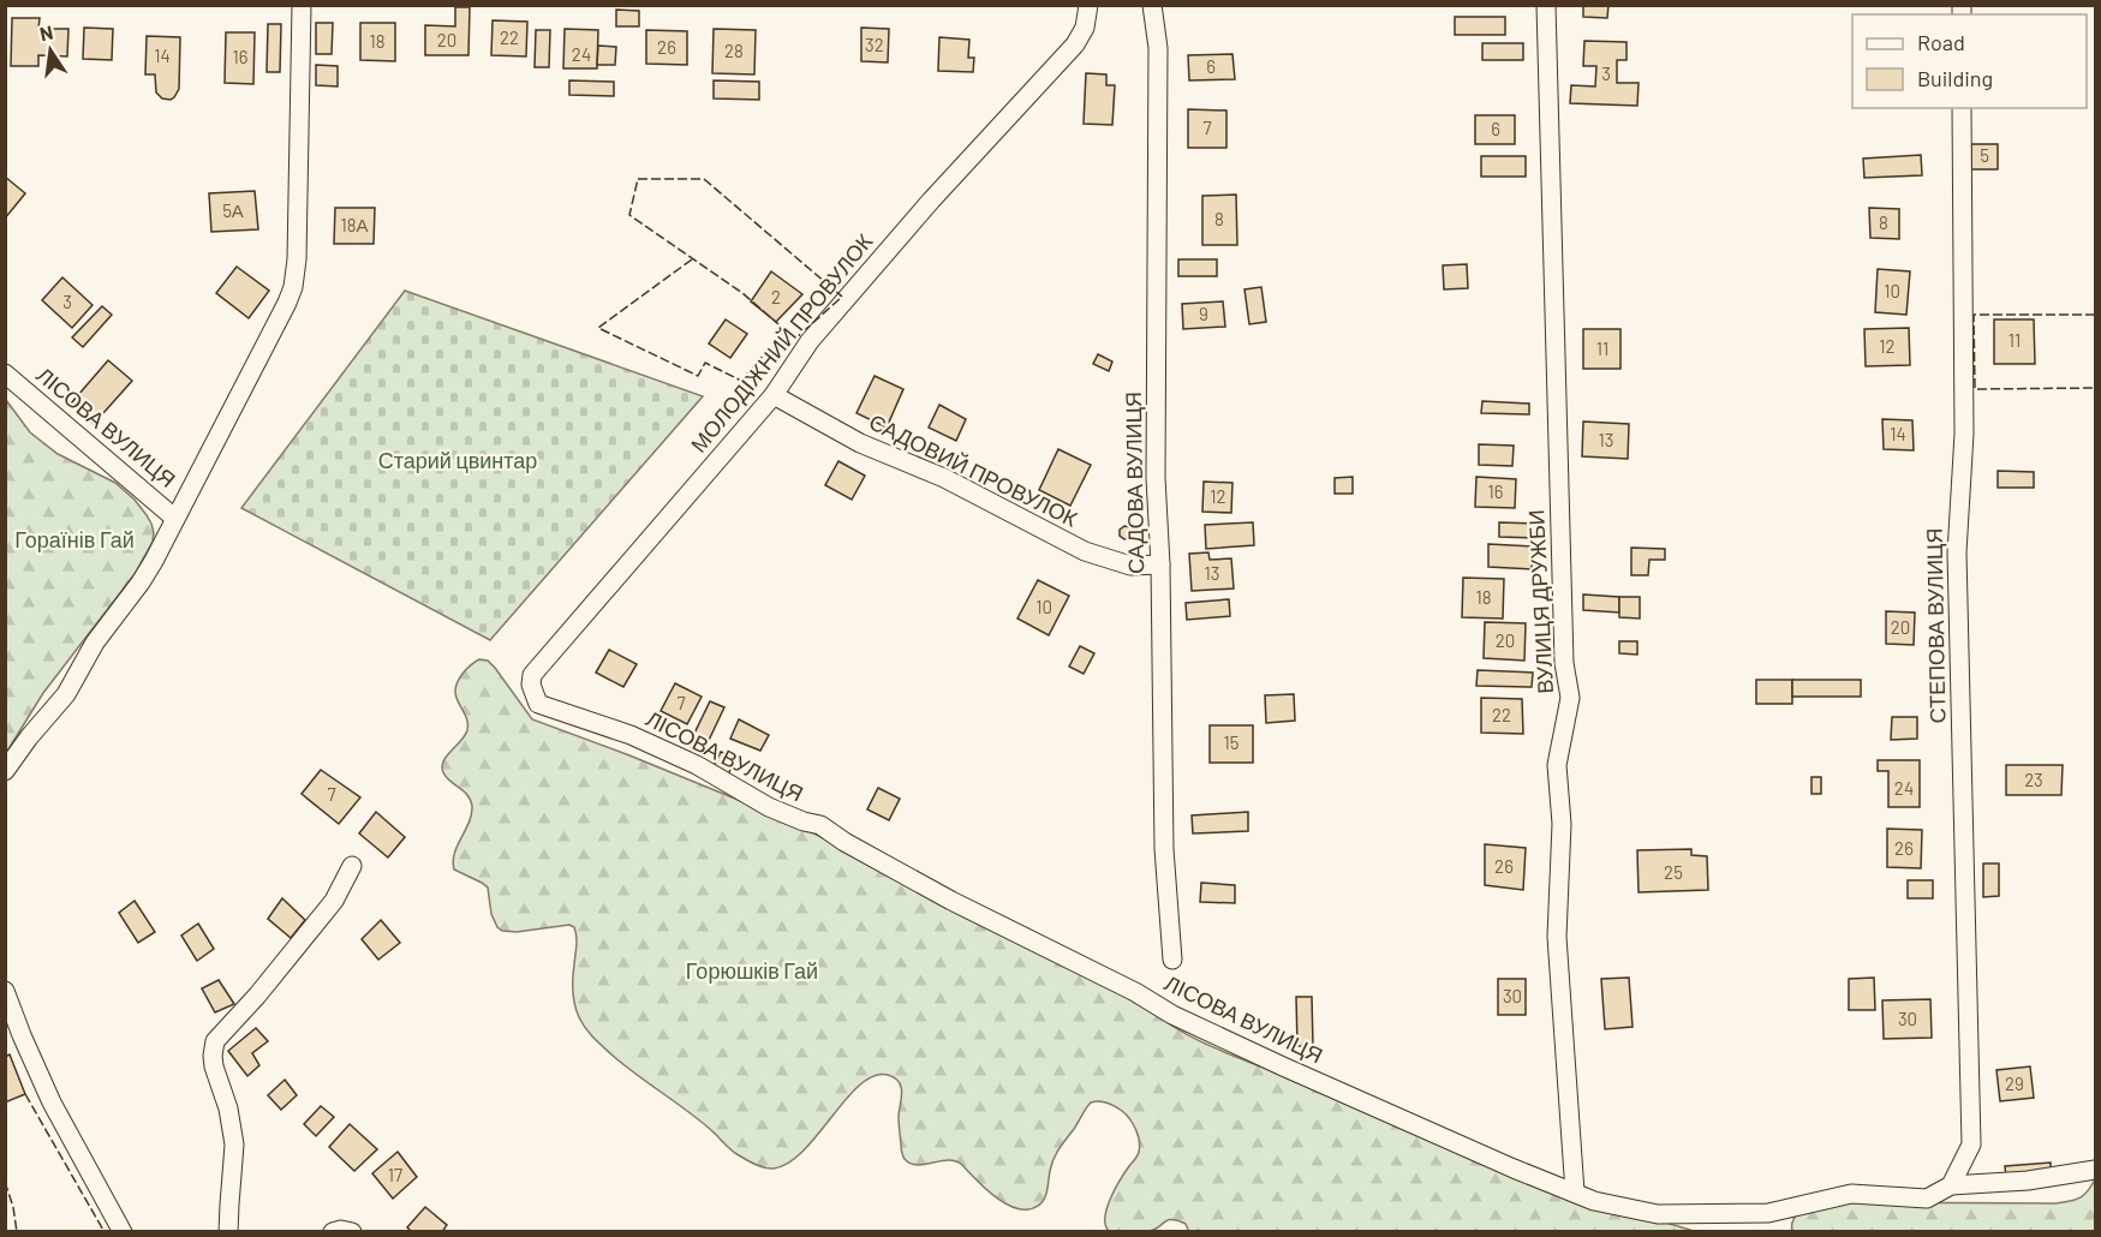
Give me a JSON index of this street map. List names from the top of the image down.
{
  "streets": {
    "street": [
      "МОЛОДІЖНИЙ ПРОВУЛОК",
      "ЛІСОВА ВУЛИЦЯ",
      "САДОВИЙ ПРОВУЛОК",
      "САДОВА ВУЛИЦЯ",
      "ВУЛИЦЯ ДРУЖБИ",
      "СТЕПОВА ВУЛИЦЯ"
    ]
  },
  "crossings": [
    ["МОЛОДІЖНИЙ ПРОВУЛОК", "ЛІСОВА ВУЛИЦЯ"],
    ["МОЛОДІЖНИЙ ПРОВУЛОК", "САДОВИЙ ПРОВУЛОК"],
    ["ЛІСОВА ВУЛИЦЯ", "ВУЛИЦЯ ДРУЖБИ"],
    ["ЛІСОВА ВУЛИЦЯ", "СТЕПОВА ВУЛИЦЯ"],
    ["САДОВИЙ ПРОВУЛОК", "САДОВА ВУЛИЦЯ"]
  ],
  "parks": ["Старий цвинтар", "Гораїнів Гай", "Горюшків Гай"],
  "house_numbers": [
    "22",
    "20",
    "18",
    "32",
    "26",
    "28",
    "24",
    "14",
    "16",
    "6",
    "3",
    "7",
    "6",
    "5",
    "5А",
    "8",
    "8",
    "18А",
    "10",
    "2",
    "3",
    "9",
    "11",
    "12",
    "11",
    "14",
    "13",
    "16",
    "12",
    "13",
    "18",
    "10",
    "20",
    "20",
    "7",
    "22",
    "15",
    "23",
    "24",
    "7",
    "26",
    "26",
    "25",
    "30",
    "30",
    "29",
    "17"
  ],
  "legend": ["Road", "Building"],
  "north": "top"
}
